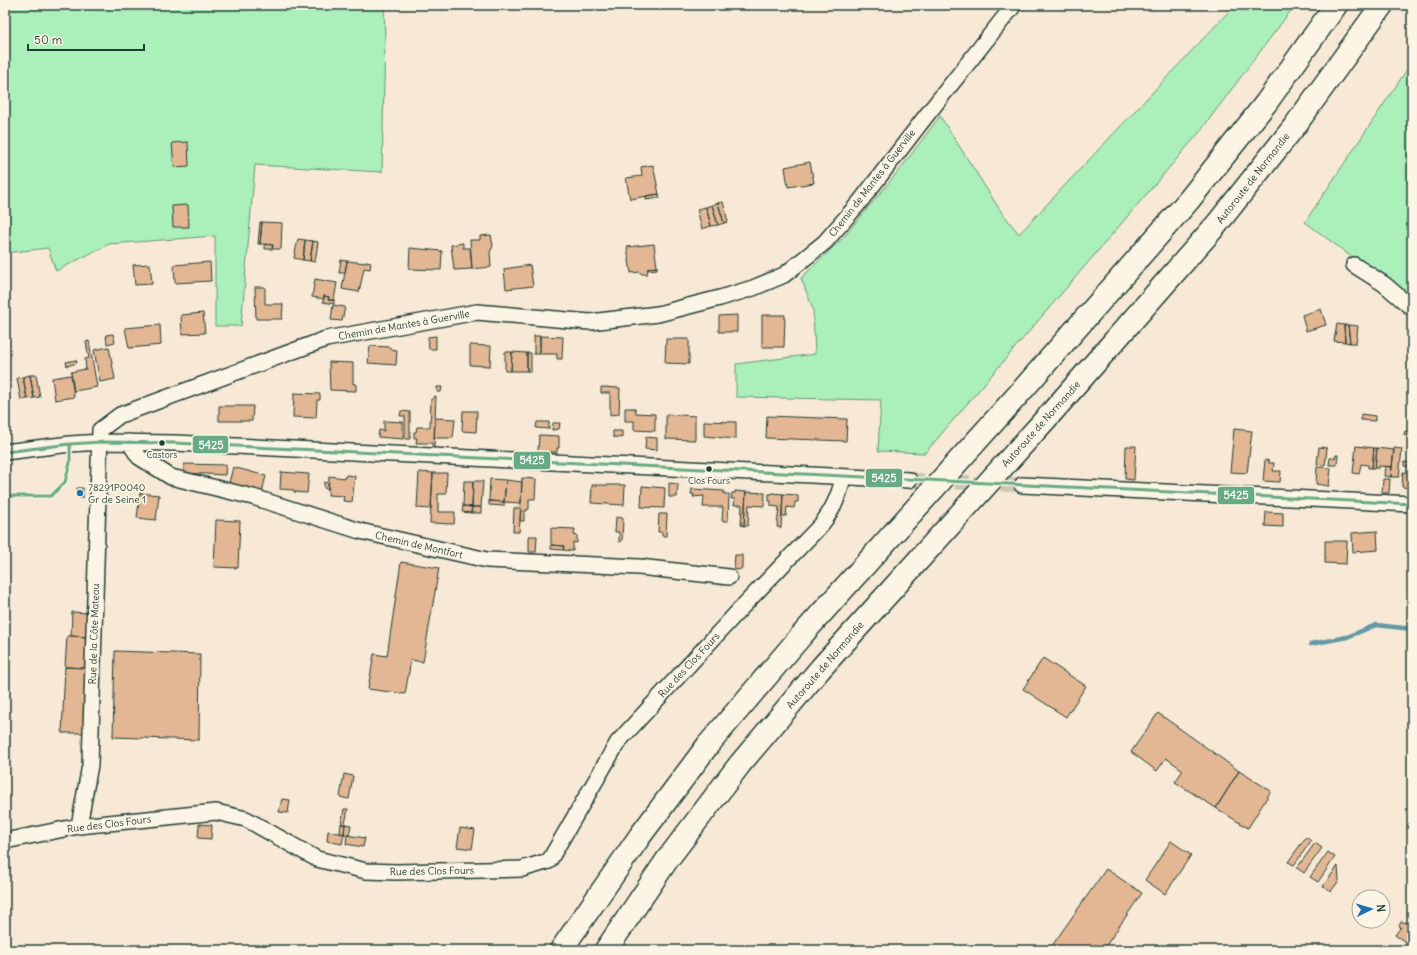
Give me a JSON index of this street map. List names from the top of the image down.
{
  "streets": {
    "highway": ["Autoroute de Normandie"],
    "street": [
      "Chemin de Mantes à Guerville",
      "Chemin de Montfort",
      "Rue de la Côte Mateau",
      "Rue des Clos Fours"
    ]
  },
  "crossings": [
    ["Chemin de Mantes à Guerville", "Rue de la Côte Mateau"],
    ["Rue de la Côte Mateau", "Rue des Clos Fours"]
  ],
  "places": ["Castors", "Clos Fours", "78291P0040 Gr de Seine 1"],
  "lines": ["transit line 5425"],
  "scale_bar": "50 m",
  "north": "right"
}
